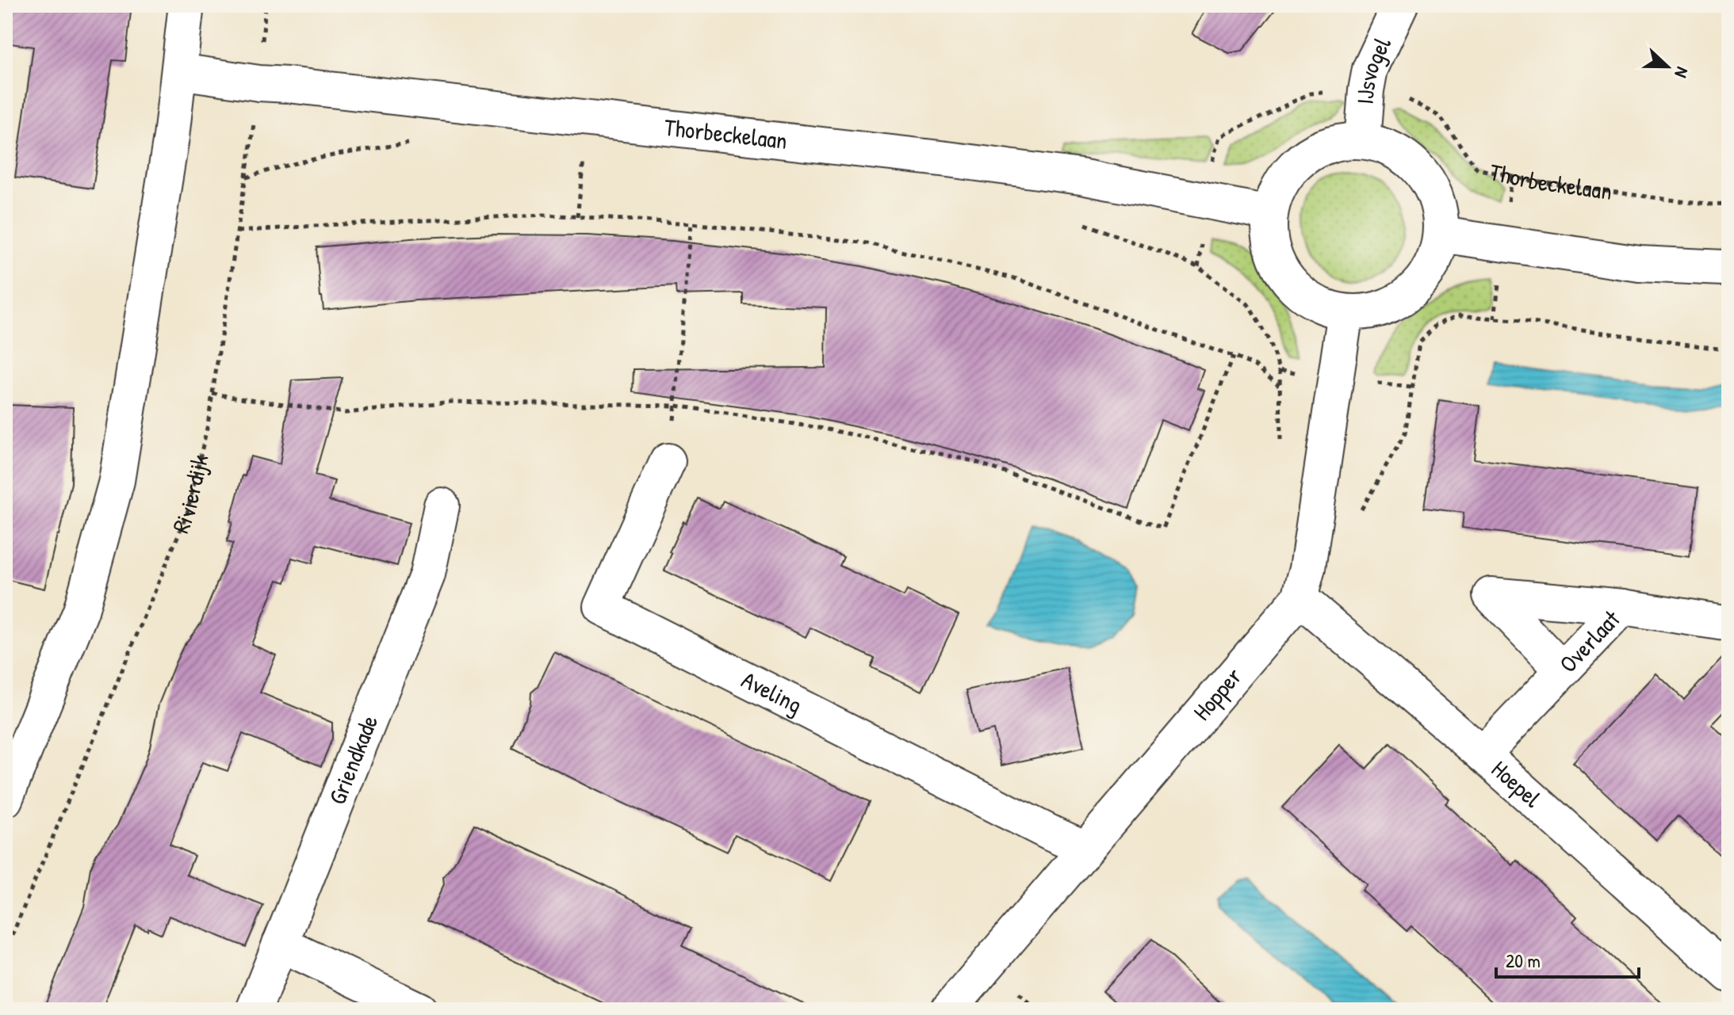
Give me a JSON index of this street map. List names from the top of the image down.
{
  "streets": {
    "street": [
      "IJsvogel",
      "Thorbeckelaan",
      "Overlaat",
      "Aveling",
      "Hopper",
      "Griendkade",
      "Hoepel"
    ],
    "path": ["Rivierdijk"]
  },
  "crossings": [
    ["IJsvogel", "Thorbeckelaan"],
    ["IJsvogel", "Hopper"],
    ["Thorbeckelaan", "Rivierdijk"],
    ["Thorbeckelaan", "Hopper"],
    ["Overlaat", "Hoepel"],
    ["Aveling", "Hopper"],
    ["Hopper", "Hoepel"]
  ],
  "scale_bar": "20 m",
  "north": "right"
}
